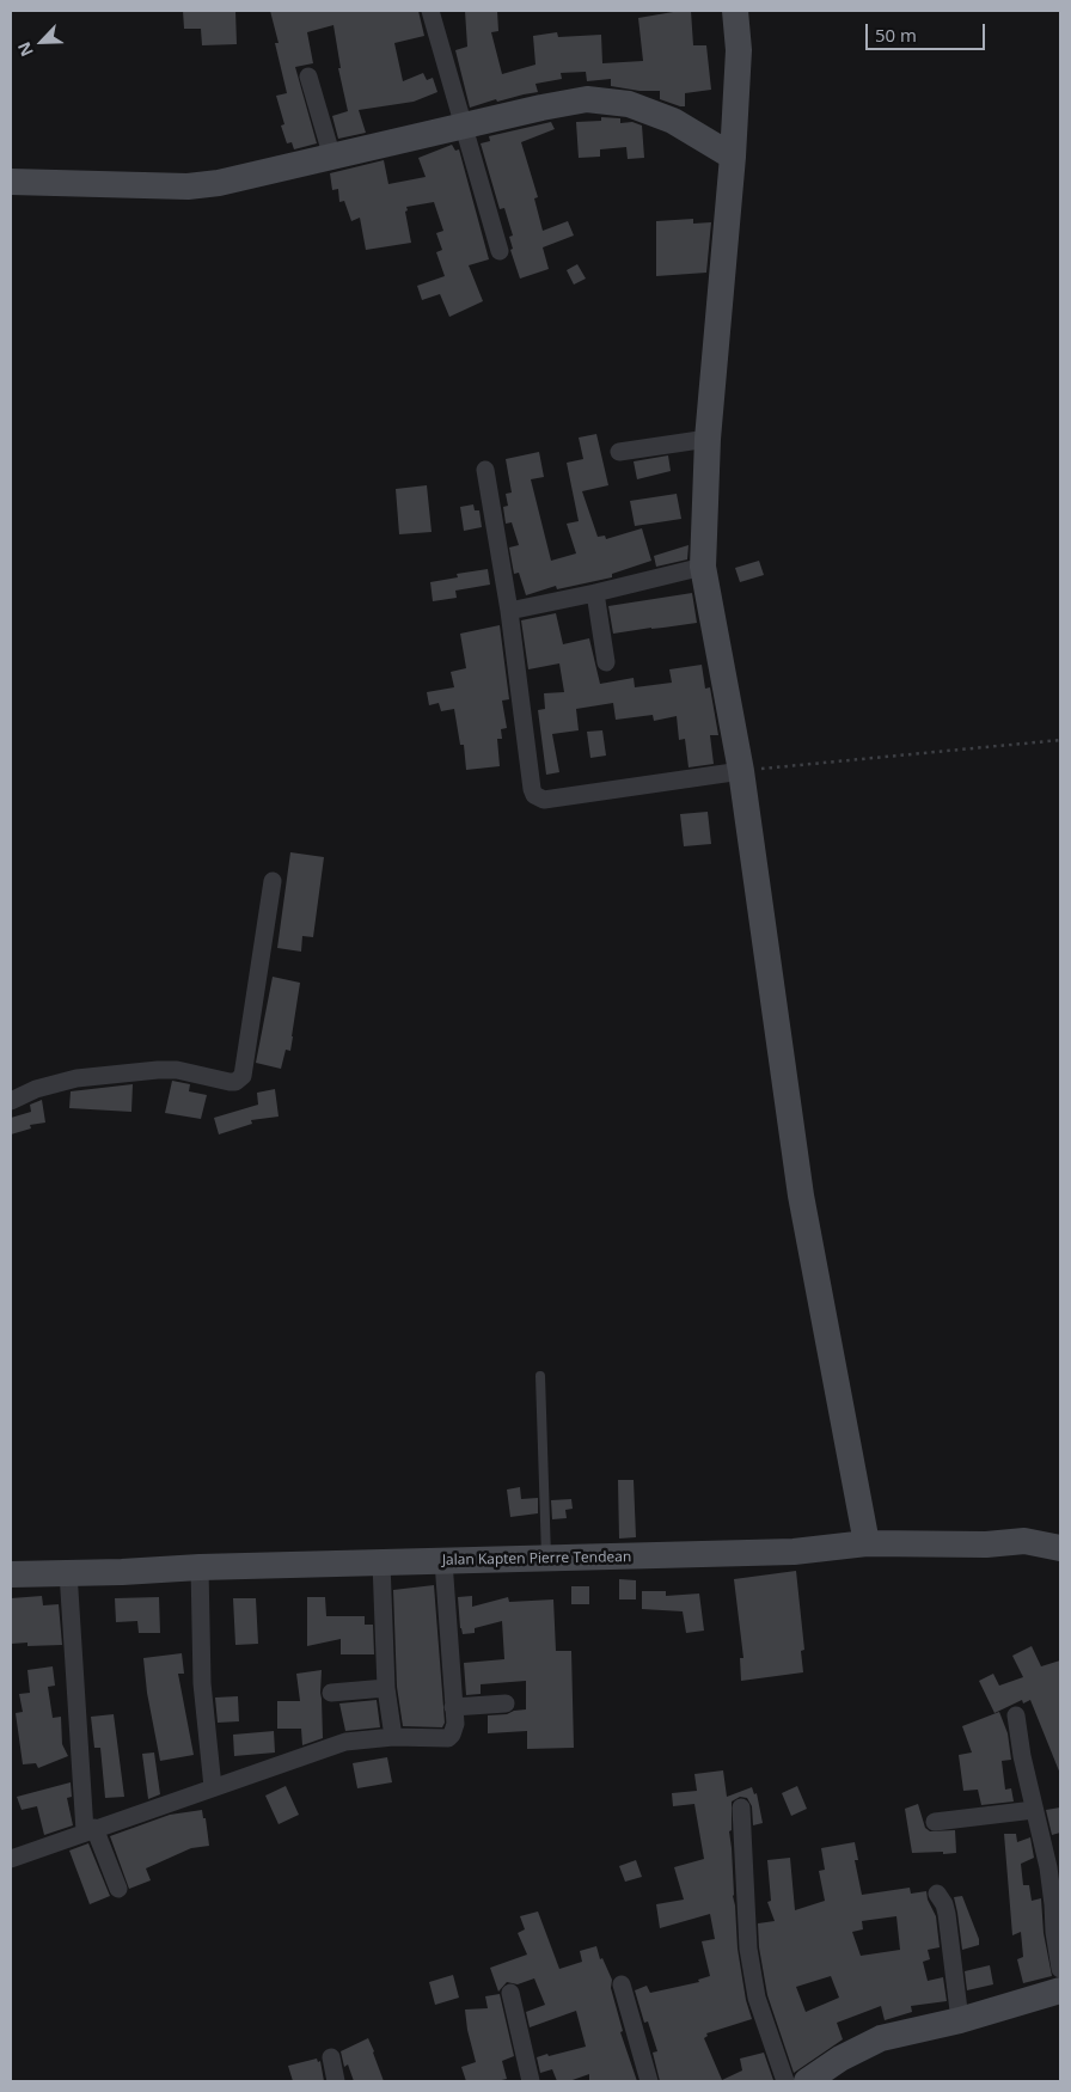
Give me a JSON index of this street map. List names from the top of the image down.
{
  "streets": {
    "street": ["Jalan Kapten Pierre Tendean"]
  },
  "scale_bar": "50 m",
  "north": "bottom left"
}
